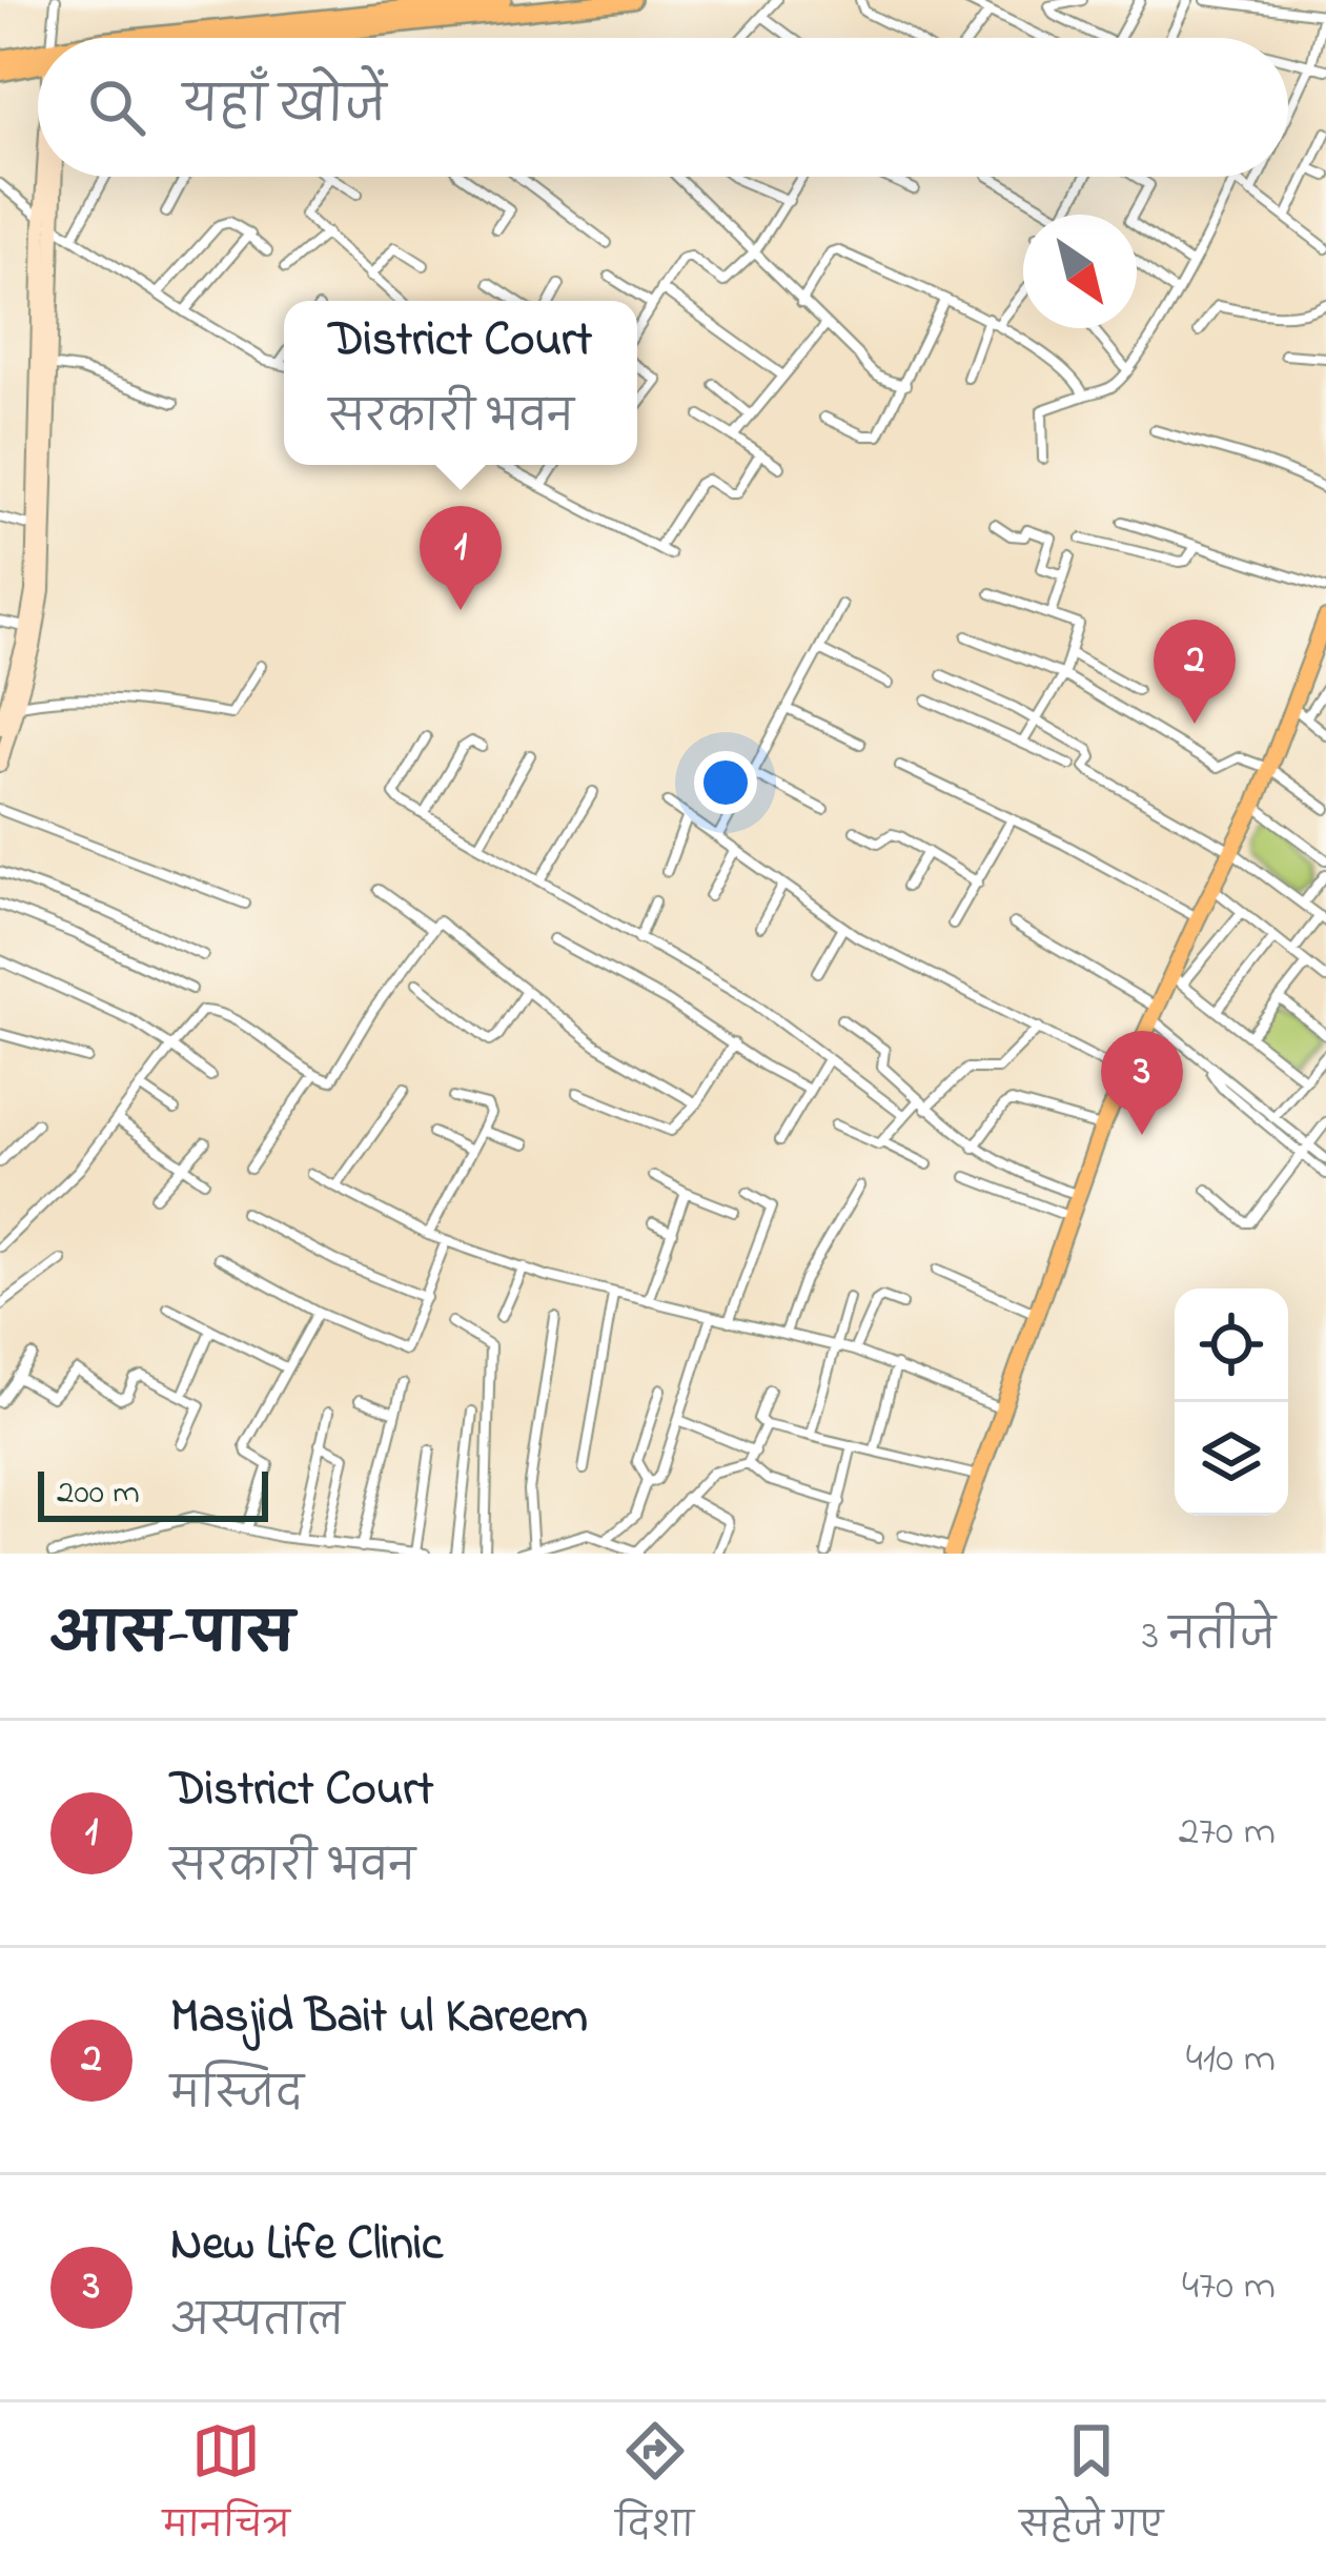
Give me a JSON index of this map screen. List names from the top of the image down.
{
  "scale_bar": "200 m",
  "north": "bottom right",
  "page": {
    "search": "यहाँ खोजें",
    "popup": ["District Court", "सरकारी भवन"],
    "pins": ["1", "2", "3"],
    "scale": "200 m",
    "heading": ["आस-पास", "3 नतीजे"],
    "list": [
      {
        "mark": "1",
        "name": "District Court",
        "note": "सरकारी भवन",
        "value": "270 m"
      },
      {
        "mark": "2",
        "name": "Masjid Bait ul Kareem",
        "note": "मस्जिद",
        "value": "410 m"
      },
      {
        "mark": "3",
        "name": "New Life Clinic",
        "note": "अस्पताल",
        "value": "470 m"
      }
    ],
    "nav": ["मानचित्र", "दिशा", "सहेजे गए"]
  }
}
